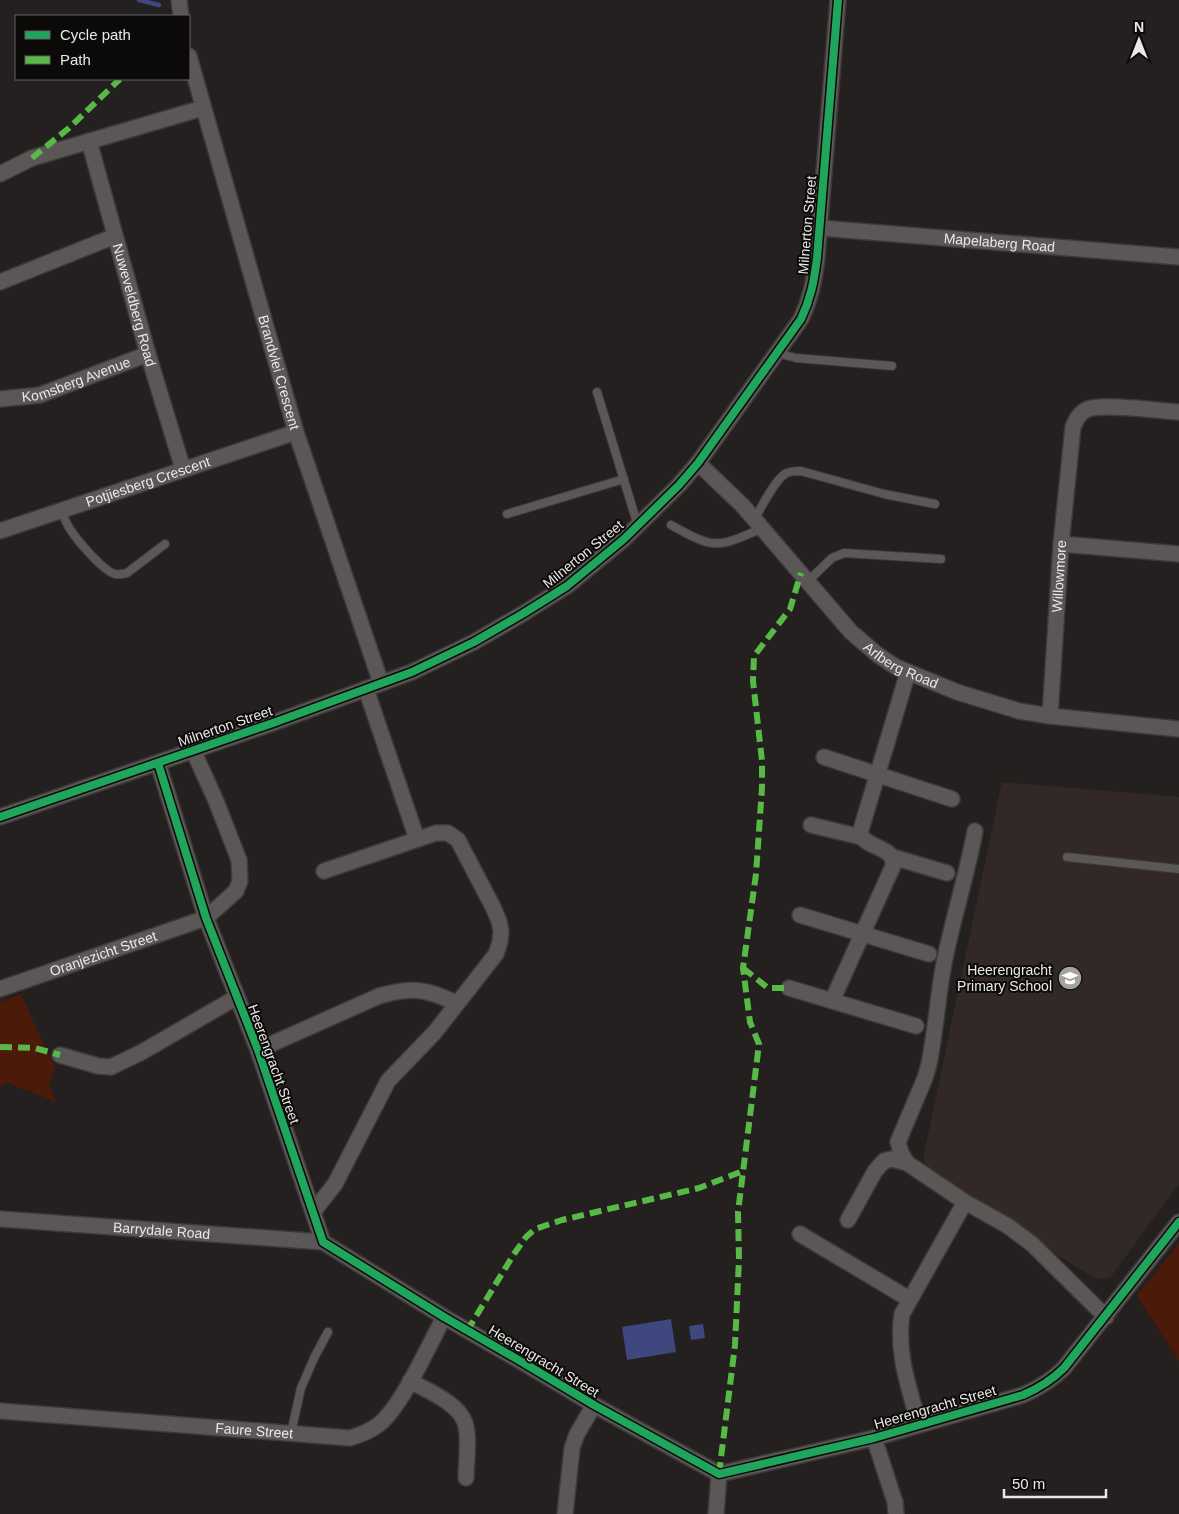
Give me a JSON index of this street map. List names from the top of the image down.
{
  "streets": {
    "street": [
      "Milnerton Street",
      "Mapelaberg Road",
      "Nuweveldberg Road",
      "Brandvlei Crescent",
      "Komsberg Avenue",
      "Potjiesberg Crescent",
      "Willowmore",
      "Arlberg Road",
      "Oranjezicht Street",
      "Heerengracht Street",
      "Barrydale Road",
      "Faure Street"
    ]
  },
  "crossings": [
    ["Milnerton Street", "Mapelaberg Road"],
    ["Milnerton Street", "Brandvlei Crescent"],
    ["Milnerton Street", "Arlberg Road"],
    ["Milnerton Street", "Heerengracht Street"],
    ["Nuweveldberg Road", "Komsberg Avenue"],
    ["Nuweveldberg Road", "Potjiesberg Crescent"],
    ["Brandvlei Crescent", "Potjiesberg Crescent"],
    ["Willowmore", "Arlberg Road"],
    ["Oranjezicht Street", "Heerengracht Street"],
    ["Heerengracht Street", "Barrydale Road"],
    ["Heerengracht Street", "Faure Street"]
  ],
  "places": {
    "school or university": ["Heerengracht Primary School"]
  },
  "legend": ["Cycle path", "Path"],
  "scale_bar": "50 m",
  "north": "top"
}
